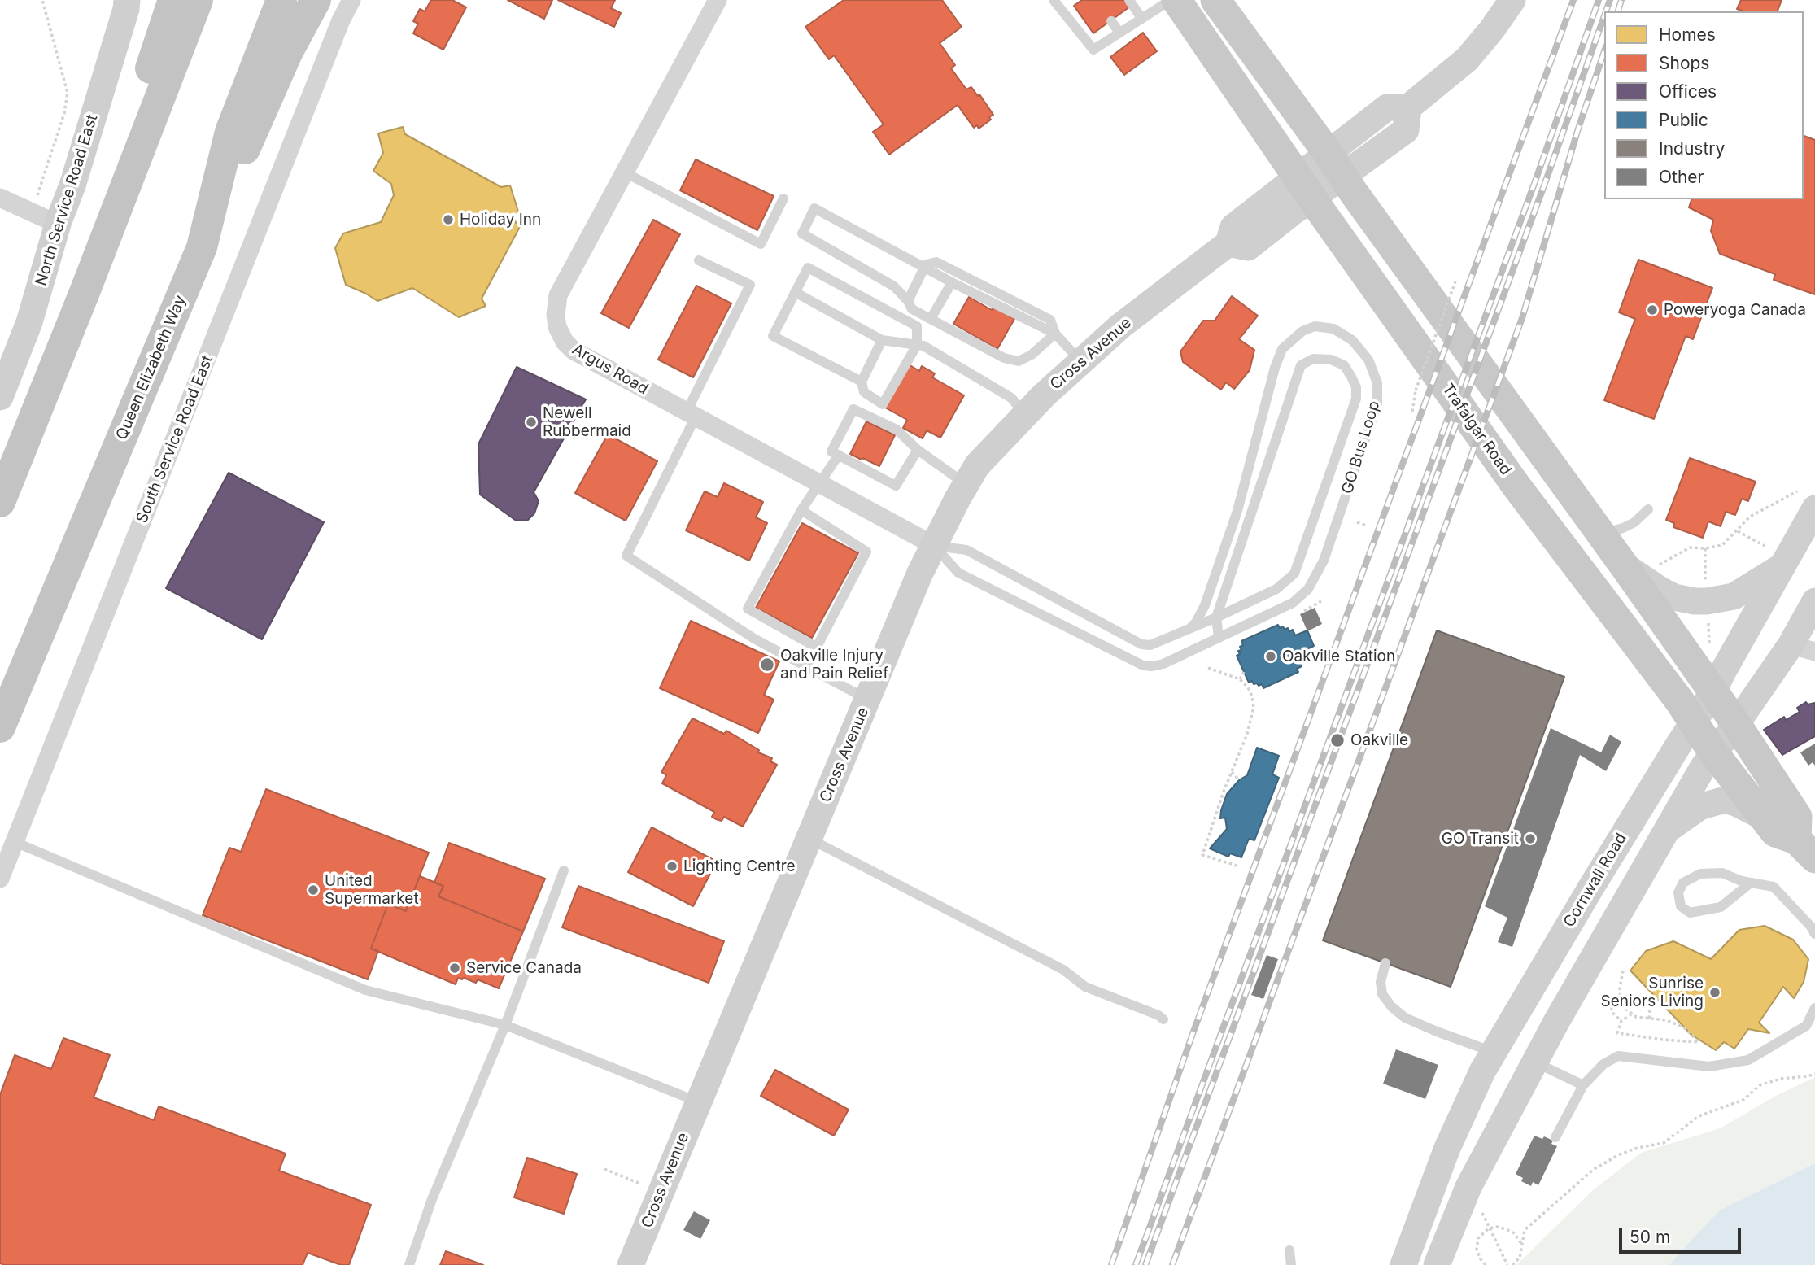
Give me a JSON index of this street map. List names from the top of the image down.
{
  "streets": {
    "highway": ["Queen Elizabeth Way"],
    "main road": ["Trafalgar Road"],
    "street": [
      "North Service Road East",
      "Cross Avenue",
      "Argus Road",
      "South Service Road East",
      "Cornwall Road"
    ],
    "lane": ["GO Bus Loop"]
  },
  "crossings": [
    ["Cross Avenue", "Argus Road"],
    ["Cross Avenue", "Trafalgar Road"],
    ["Cross Avenue", "GO Bus Loop"],
    ["Argus Road", "GO Bus Loop"],
    ["Trafalgar Road", "Cornwall Road"]
  ],
  "places": [
    "Holiday Inn",
    "Poweryoga Canada",
    "Newell Rubbermaid",
    "Oakville Station",
    "Oakville Injury and Pain Relief",
    "Oakville",
    "GO Transit",
    "Lighting Centre",
    "United Supermarket",
    "Service Canada",
    "Sunrise Seniors Living"
  ],
  "legend": [
    "Homes",
    "Shops",
    "Offices",
    "Public",
    "Industry",
    "Other"
  ],
  "scale_bar": "50 m"
}
